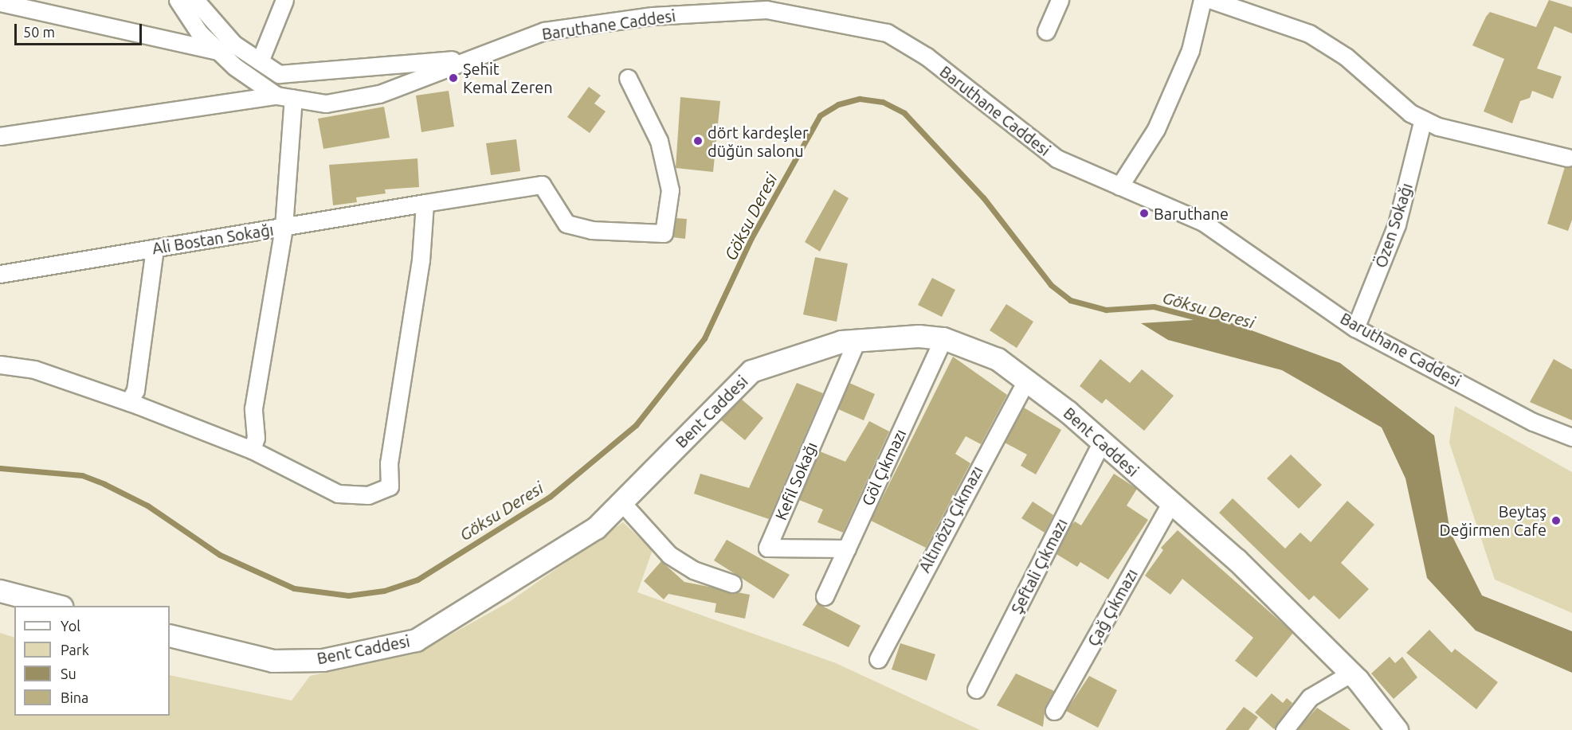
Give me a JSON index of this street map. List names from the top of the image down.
{
  "streets": {
    "street": [
      "Baruthane Caddesi",
      "Özen Sokağı",
      "Ali Bostan Sokağı",
      "Bent Caddesi",
      "Göl Çıkmazı",
      "Kefil Sokağı",
      "Altınözü Çıkmazı",
      "Şeftali Çıkmazı",
      "Çağ Çıkmazı"
    ]
  },
  "crossings": [
    ["Baruthane Caddesi", "Özen Sokağı"],
    ["Bent Caddesi", "Göl Çıkmazı"],
    ["Bent Caddesi", "Kefil Sokağı"],
    ["Bent Caddesi", "Altınözü Çıkmazı"],
    ["Bent Caddesi", "Şeftali Çıkmazı"],
    ["Bent Caddesi", "Çağ Çıkmazı"],
    ["Göl Çıkmazı", "Kefil Sokağı"]
  ],
  "water": ["Göksu Deresi"],
  "places": [
    "Şehit Kemal Zeren",
    "dört kardeşler düğün salonu",
    "Baruthane",
    "Beytaş Değirmen Cafe"
  ],
  "legend": [
    "Yol",
    "Park",
    "Su",
    "Bina"
  ],
  "scale_bar": "50 m"
}
